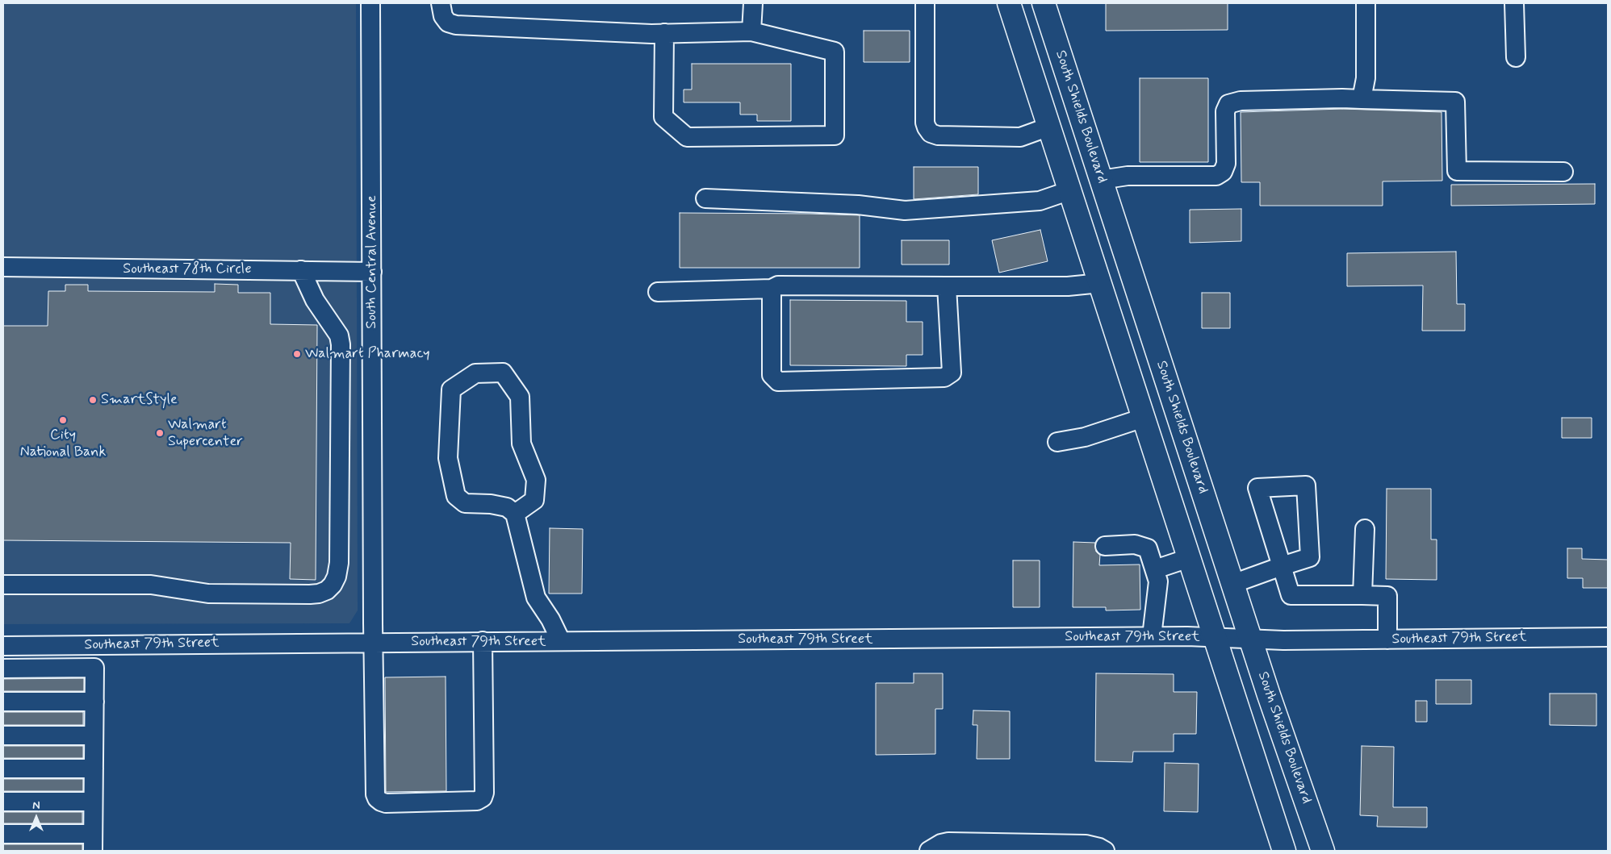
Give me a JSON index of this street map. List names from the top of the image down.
{
  "streets": {
    "main road": ["South Shields Boulevard"],
    "street": ["South Central Avenue", "Southeast 78th Circle", "Southeast 79th Street"]
  },
  "crossings": [
    ["South Shields Boulevard", "Southeast 79th Street"],
    ["South Central Avenue", "Southeast 78th Circle"],
    ["South Central Avenue", "Southeast 79th Street"]
  ],
  "places": [
    "Walmart Pharmacy",
    "SmartStyle",
    "City National Bank",
    "Walmart Supercenter"
  ],
  "north": "top"
}
